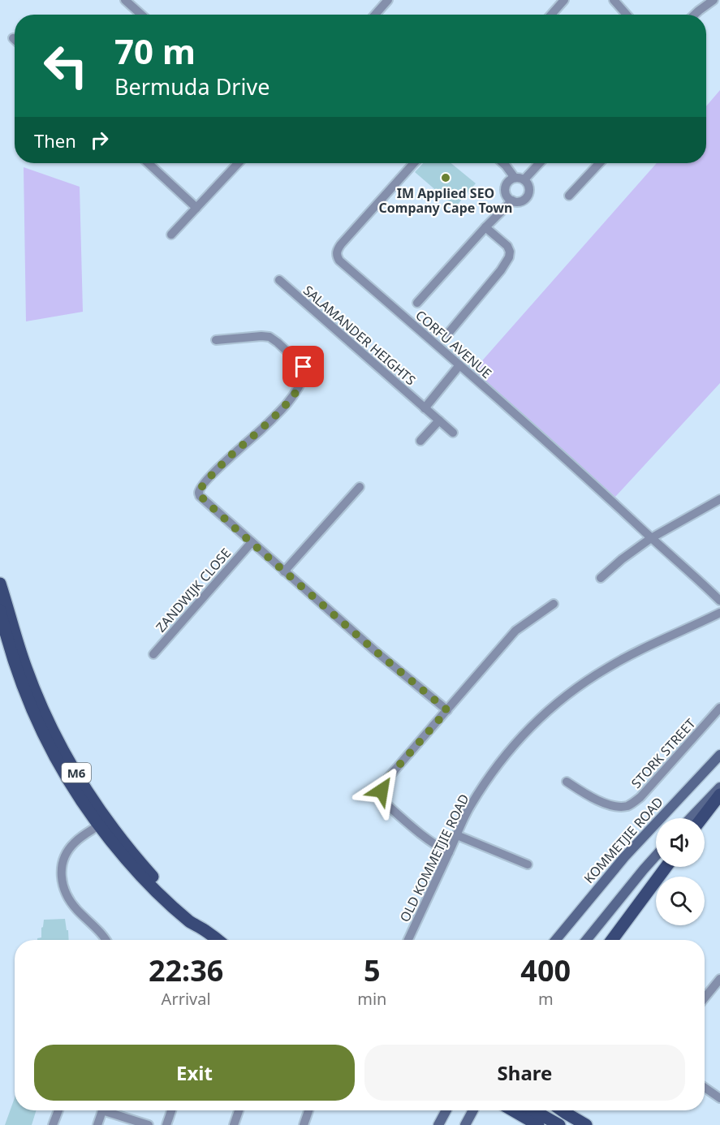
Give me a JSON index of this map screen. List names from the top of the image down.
{
  "streets": {
    "main road": ["M6", "KOMMETJIE ROAD"],
    "street": [
      "SALAMANDER HEIGHTS",
      "CORFU AVENUE",
      "ZANDWIJK CLOSE",
      "STORK STREET",
      "OLD KOMMETJIE ROAD"
    ]
  },
  "places": ["IM Applied SEO Company Cape Town"],
  "page": {
    "turn": ["70 m", "Bermuda Drive"],
    "then": "Then",
    "eta": [
      "22:36",
      "Arrival",
      "5",
      "min",
      "400",
      "m"
    ],
    "buttons": ["Exit", "Share"]
  }
}
